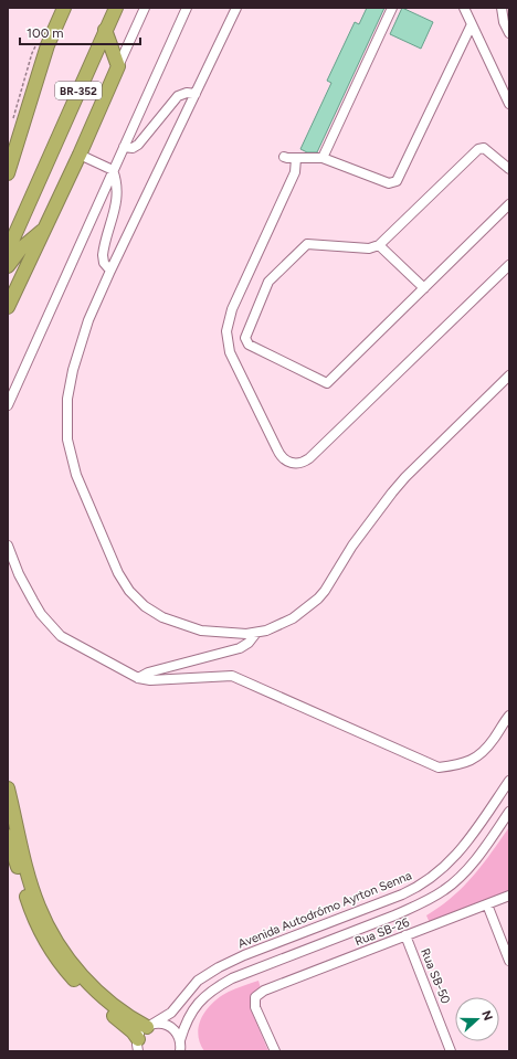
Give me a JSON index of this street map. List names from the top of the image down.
{
  "streets": {
    "highway": ["BR-352"],
    "street": ["Avenida Autodrómo Ayrton Senna", "Rua SB-26", "Rua SB-50"]
  },
  "crossings": [
    ["Rua SB-26", "Rua SB-50"]
  ],
  "scale_bar": "100 m",
  "north": "right"
}
